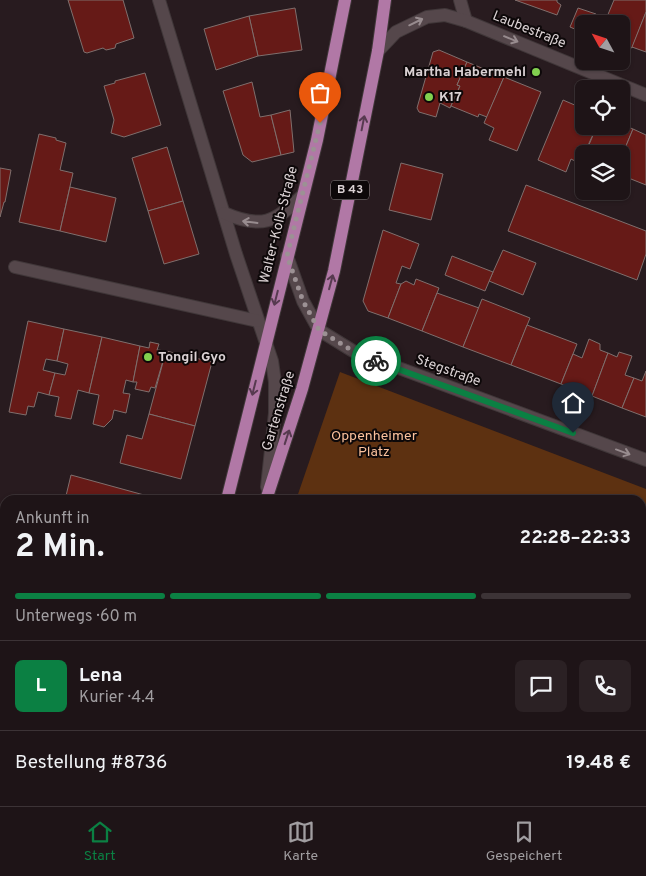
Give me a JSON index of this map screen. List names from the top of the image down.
{
  "streets": {
    "main road": ["B 43", "Walter-Kolb-Straße", "Gartenstraße"],
    "street": ["Laubestraße", "Stegstraße"]
  },
  "crossings": [
    ["Laubestraße", "B 43"],
    ["B 43", "Stegstraße"],
    ["B 43", "Gartenstraße"],
    ["Walter-Kolb-Straße", "Stegstraße"],
    ["Walter-Kolb-Straße", "Gartenstraße"],
    ["Stegstraße", "Gartenstraße"]
  ],
  "one_way": ["Laubestraße", "Stegstraße"],
  "parks": ["Oppenheimer Platz"],
  "places": ["Martha Habermehl", "K17", "Tongil Gyo"],
  "north": "top left",
  "page": {
    "heading": ["2 Min.", "Ankunft in", "22:28–22:33"],
    "panel": [
      "Lena",
      "Kurier · 4.4",
      "Bestellung #8736",
      "19.48 €"
    ],
    "bar": "Unterwegs · 60 m",
    "round": "L",
    "tabs": ["Start", "Karte", "Gespeichert"]
  }
}
